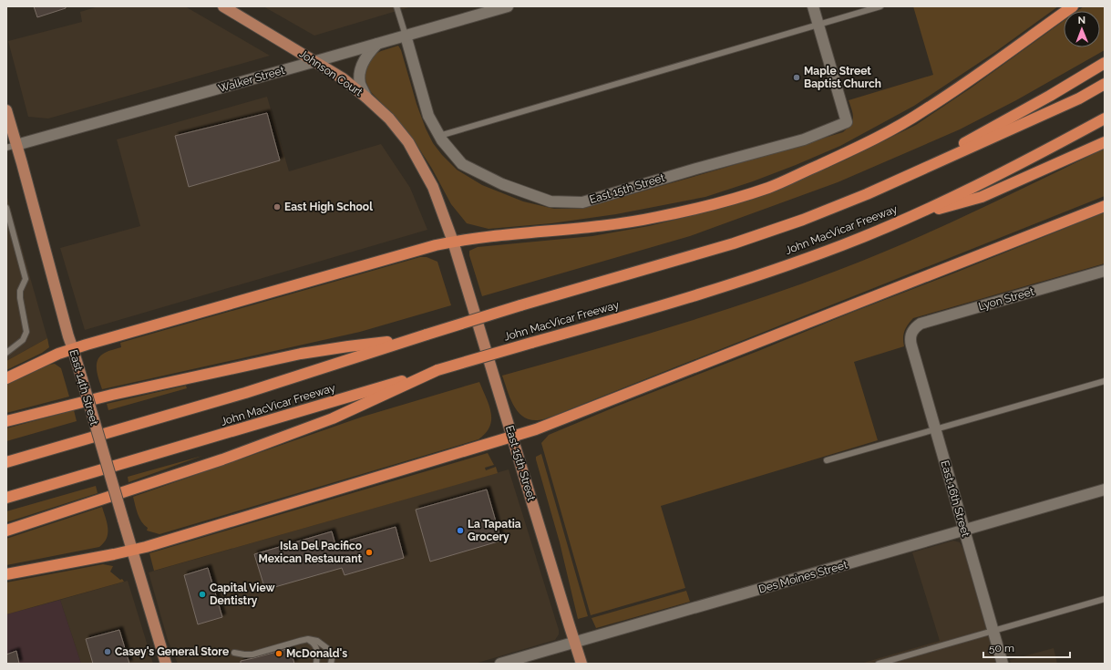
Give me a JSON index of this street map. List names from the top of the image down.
{
  "streets": {
    "highway": ["John MacVicar Freeway"],
    "main road": ["Johnson Court", "East 15th Street", "East 14th Street"],
    "street": [
      "Walker Street",
      "Lyon Street",
      "East 16th Street",
      "Des Moines Street"
    ]
  },
  "crossings": [
    ["Johnson Court", "Walker Street"],
    ["Johnson Court", "East 15th Street"],
    ["Walker Street", "East 15th Street"],
    ["Walker Street", "East 14th Street"],
    ["East 15th Street", "Des Moines Street"],
    ["Lyon Street", "East 16th Street"],
    ["East 16th Street", "Des Moines Street"]
  ],
  "places": [
    "Maple Street Baptist Church",
    "East High School",
    "La Tapatia Grocery",
    "Isla Del Pacifico Mexican Restaurant",
    "Capital View Dentistry",
    "Casey's General Store",
    "McDonald's"
  ],
  "scale_bar": "50 m",
  "north": "top"
}
